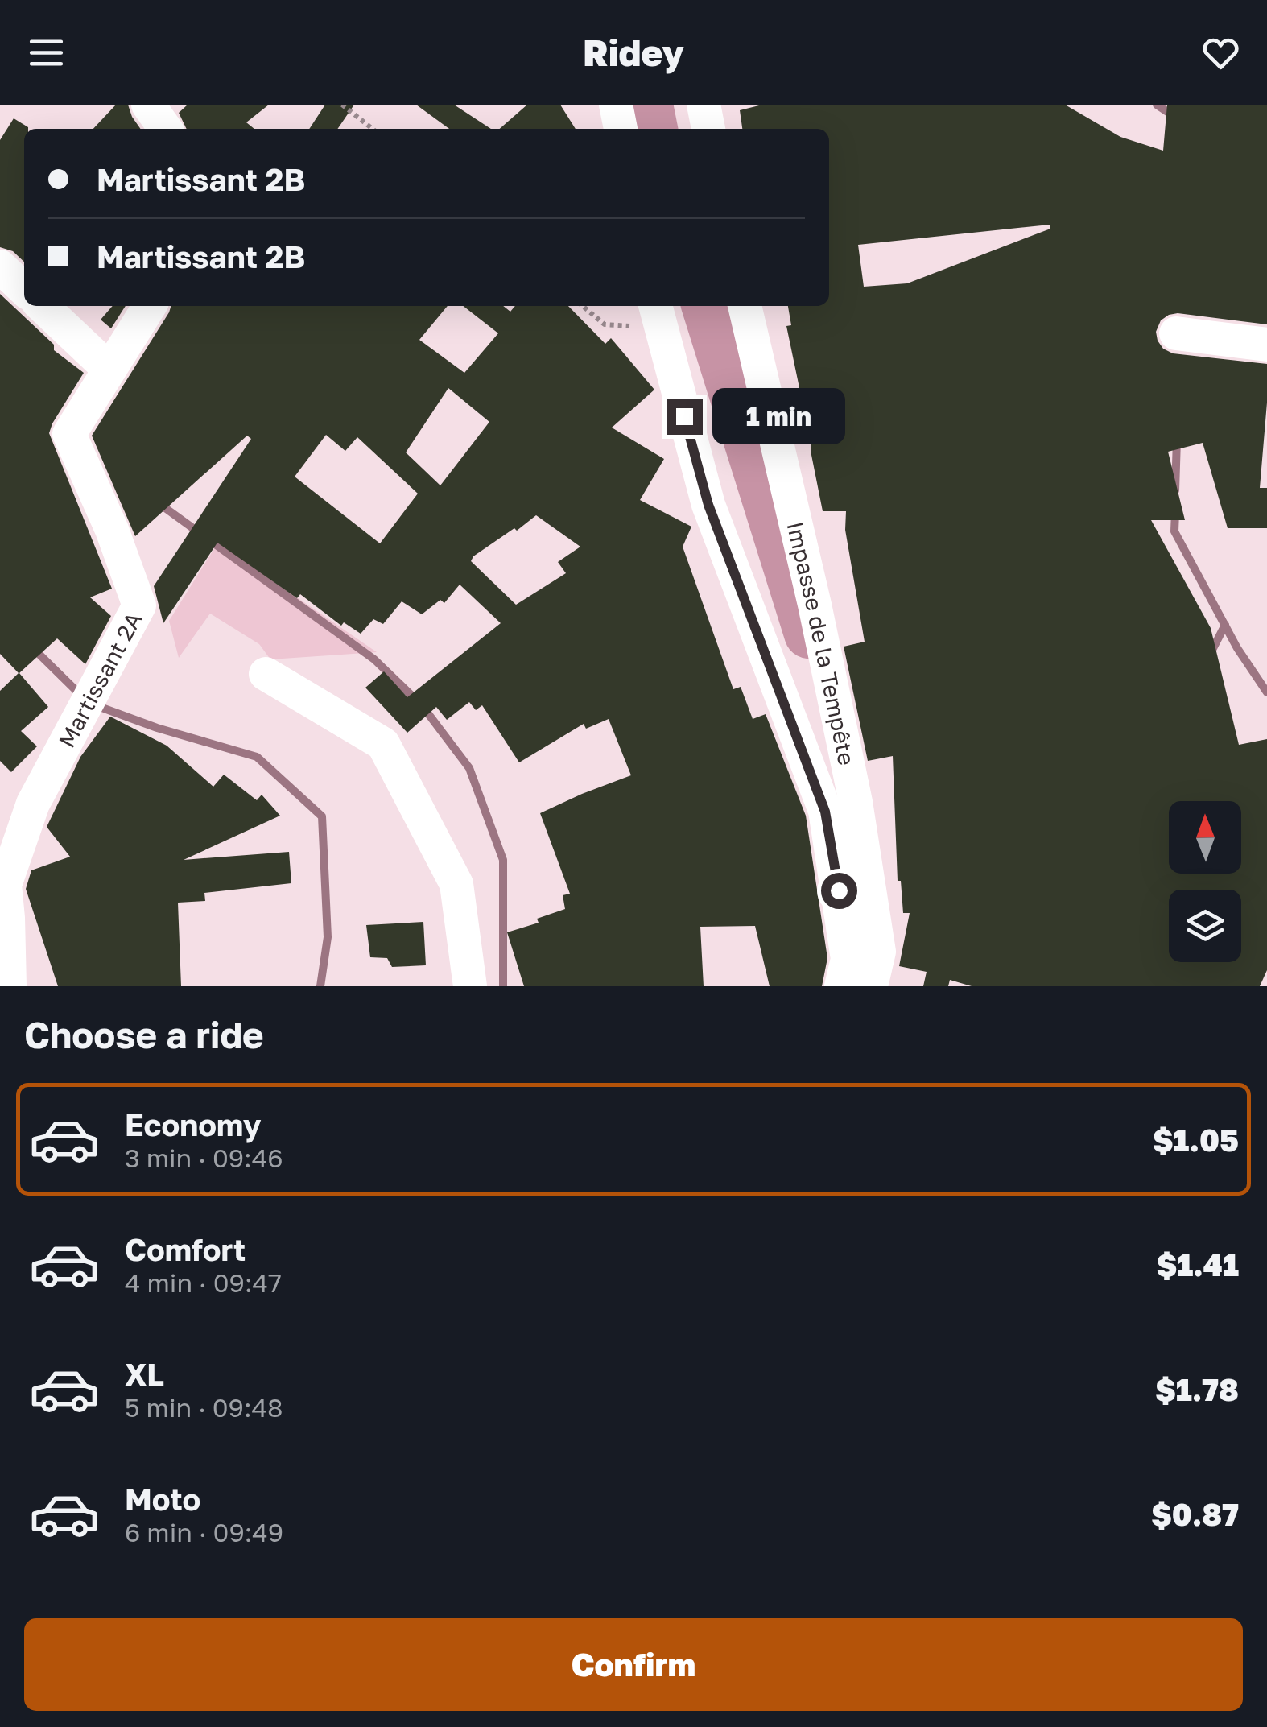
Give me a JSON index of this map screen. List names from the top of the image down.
{
  "streets": {
    "street": ["Impasse de la Tempête", "Martissant 2A"]
  },
  "north": "top",
  "page": {
    "header": "Ridey",
    "banner": ["Martissant 2B", "Martissant 2B"],
    "bubble": "1 min",
    "heading": "Choose a ride",
    "list": [
      {
        "name": "Economy",
        "note": "3 min · 09:46",
        "value": "$1.05"
      },
      {
        "name": "Comfort",
        "note": "4 min · 09:47",
        "value": "$1.41"
      },
      {
        "name": "XL",
        "note": "5 min · 09:48",
        "value": "$1.78"
      },
      {
        "name": "Moto",
        "note": "6 min · 09:49",
        "value": "$0.87"
      }
    ],
    "buttons": "Confirm"
  }
}
